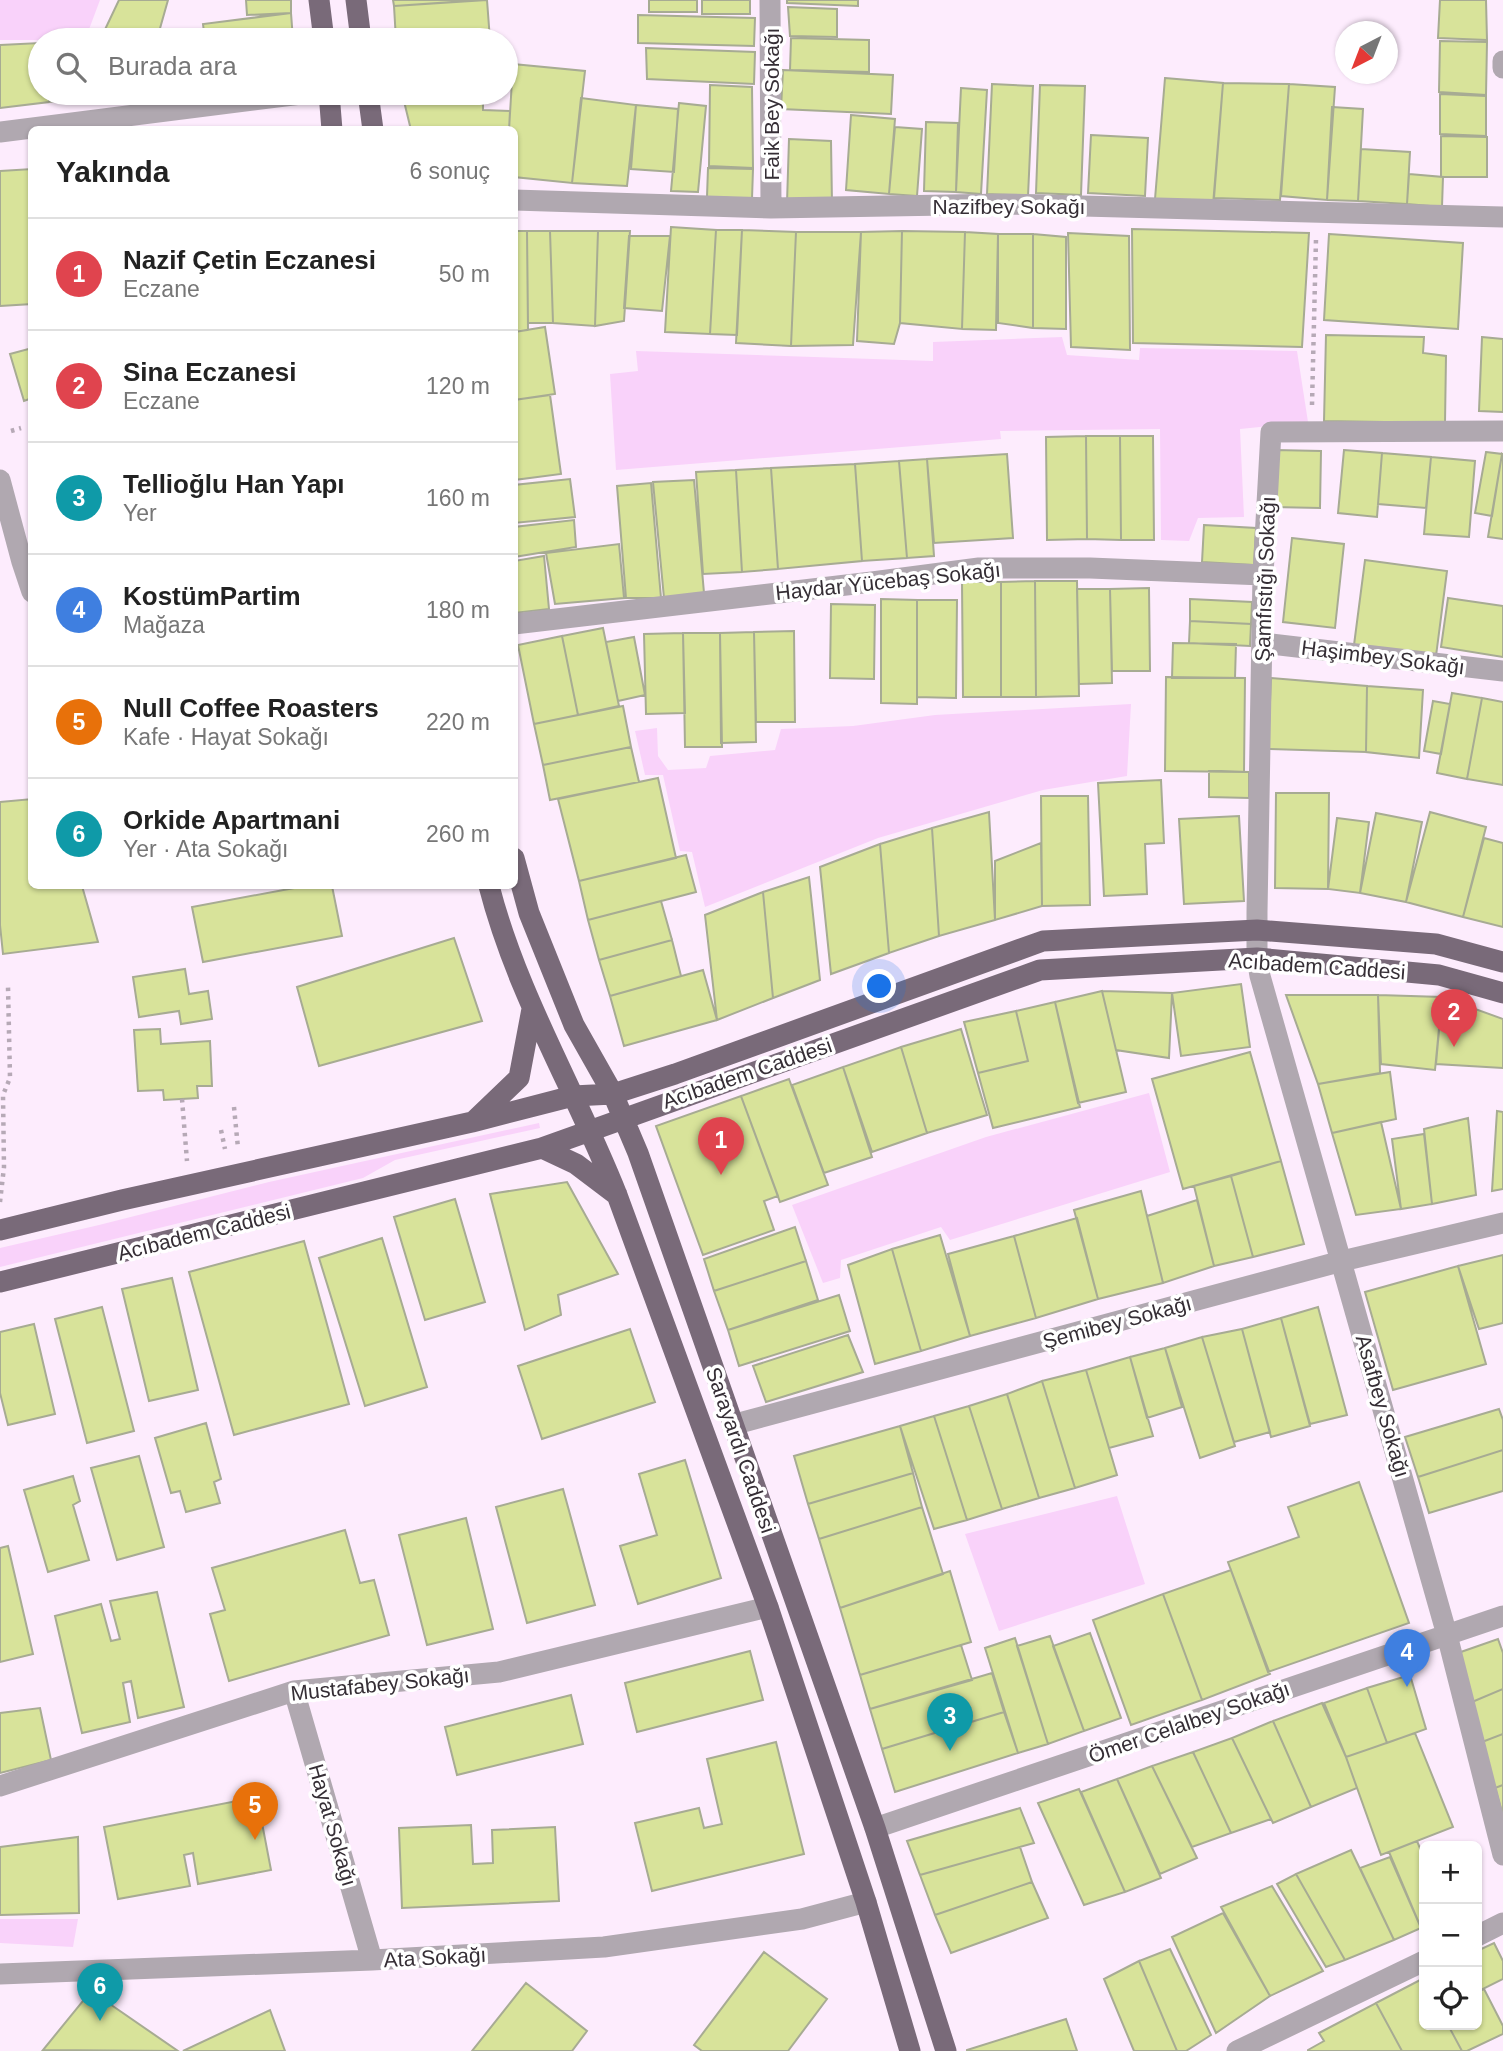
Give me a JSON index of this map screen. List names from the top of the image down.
{
  "streets": {
    "main road": ["Acıbadem Caddesi", "Sarayardı Caddesi"],
    "street": [
      "Faik Bey Sokağı",
      "Nazifbey Sokağı",
      "Şamfıstığı Sokağı",
      "Haydar Yücebaş Sokağı",
      "Haşimbey Sokağı",
      "Şemibey Sokağı",
      "Asafbey Sokağı",
      "Mustafabey Sokağı",
      "Ömer Celalbey Sokağı",
      "Hayat Sokağı",
      "Ata Sokağı"
    ]
  },
  "crossings": [
    ["Faik Bey Sokağı", "Nazifbey Sokağı"],
    ["Şamfıstığı Sokağı", "Haydar Yücebaş Sokağı"],
    ["Şamfıstığı Sokağı", "Haşimbey Sokağı"],
    ["Şamfıstığı Sokağı", "Acıbadem Caddesi"],
    ["Şamfıstığı Sokağı", "Asafbey Sokağı"],
    ["Acıbadem Caddesi", "Asafbey Sokağı"],
    ["Acıbadem Caddesi", "Sarayardı Caddesi"],
    ["Şemibey Sokağı", "Asafbey Sokağı"],
    ["Şemibey Sokağı", "Sarayardı Caddesi"],
    ["Asafbey Sokağı", "Ömer Celalbey Sokağı"],
    ["Sarayardı Caddesi", "Mustafabey Sokağı"],
    ["Sarayardı Caddesi", "Ömer Celalbey Sokağı"],
    ["Sarayardı Caddesi", "Ata Sokağı"],
    ["Mustafabey Sokağı", "Hayat Sokağı"],
    ["Hayat Sokağı", "Ata Sokağı"]
  ],
  "north": "bottom left",
  "page": {
    "search": "Burada ara",
    "heading": ["Yakında", "6 sonuç"],
    "list": [
      {
        "mark": "1",
        "name": "Nazif Çetin Eczanesi",
        "note": "Eczane",
        "value": "50 m"
      },
      {
        "mark": "2",
        "name": "Sina Eczanesi",
        "note": "Eczane",
        "value": "120 m"
      },
      {
        "mark": "3",
        "name": "Tellioğlu Han Yapı",
        "note": "Yer",
        "value": "160 m"
      },
      {
        "mark": "4",
        "name": "KostümPartim",
        "note": "Mağaza",
        "value": "180 m"
      },
      {
        "mark": "5",
        "name": "Null Coffee Roasters",
        "note": "Kafe · Hayat Sokağı",
        "value": "220 m"
      },
      {
        "mark": "6",
        "name": "Orkide Apartmani",
        "note": "Yer · Ata Sokağı",
        "value": "260 m"
      }
    ],
    "pins": [
      "2",
      "1",
      "4",
      "3",
      "5",
      "6"
    ],
    "map_buttons": ["+", "−"]
  }
}
